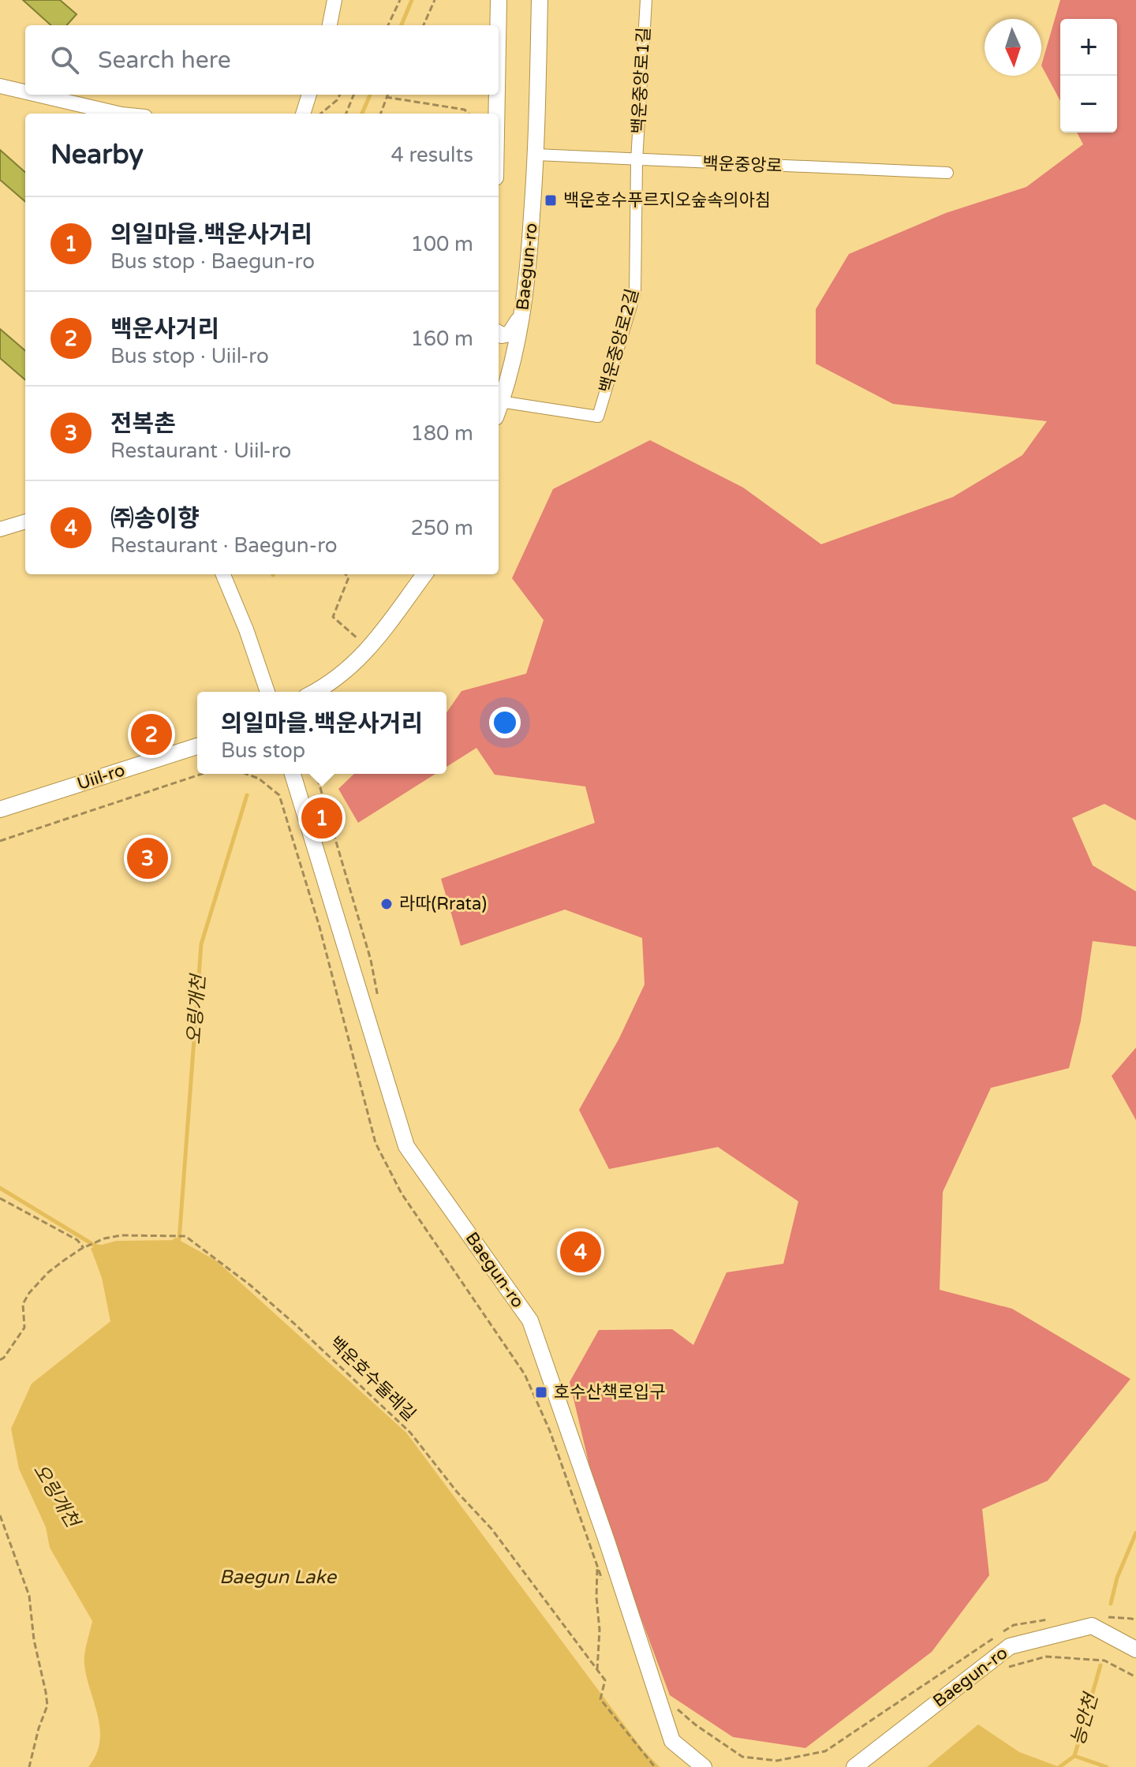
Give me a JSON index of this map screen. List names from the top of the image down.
{
  "streets": {
    "main road": ["Baegun-ro", "Uiil-ro"],
    "street": ["백운중앙로1길", "백운중앙로", "백운중앙로2길"],
    "path": ["백운호수둘레길"]
  },
  "crossings": [
    ["백운중앙로1길", "백운중앙로"],
    ["백운중앙로1길", "백운중앙로2길"],
    ["백운중앙로", "Baegun-ro"],
    ["백운중앙로", "백운중앙로2길"]
  ],
  "water": ["오링개천", "Baegun Lake", "능안천"],
  "places": {
    "transit": ["백운호수푸르지오숲속의아침", "호수산책로입구"],
    "other": ["라따(Rrata)"]
  },
  "north": "bottom",
  "page": {
    "map_buttons": ["+", "−"],
    "search": "Search here",
    "heading": ["Nearby", "4 results"],
    "list": [
      {
        "mark": "1",
        "name": "의일마을.백운사거리",
        "note": "Bus stop · Baegun-ro",
        "value": "100 m"
      },
      {
        "mark": "2",
        "name": "백운사거리",
        "note": "Bus stop · Uiil-ro",
        "value": "160 m"
      },
      {
        "mark": "3",
        "name": "전복촌",
        "note": "Restaurant · Uiil-ro",
        "value": "180 m"
      },
      {
        "mark": "4",
        "name": "㈜송이향",
        "note": "Restaurant · Baegun-ro",
        "value": "250 m"
      }
    ],
    "popup": ["의일마을.백운사거리", "Bus stop"],
    "pins": [
      "2",
      "1",
      "3",
      "4"
    ]
  }
}
